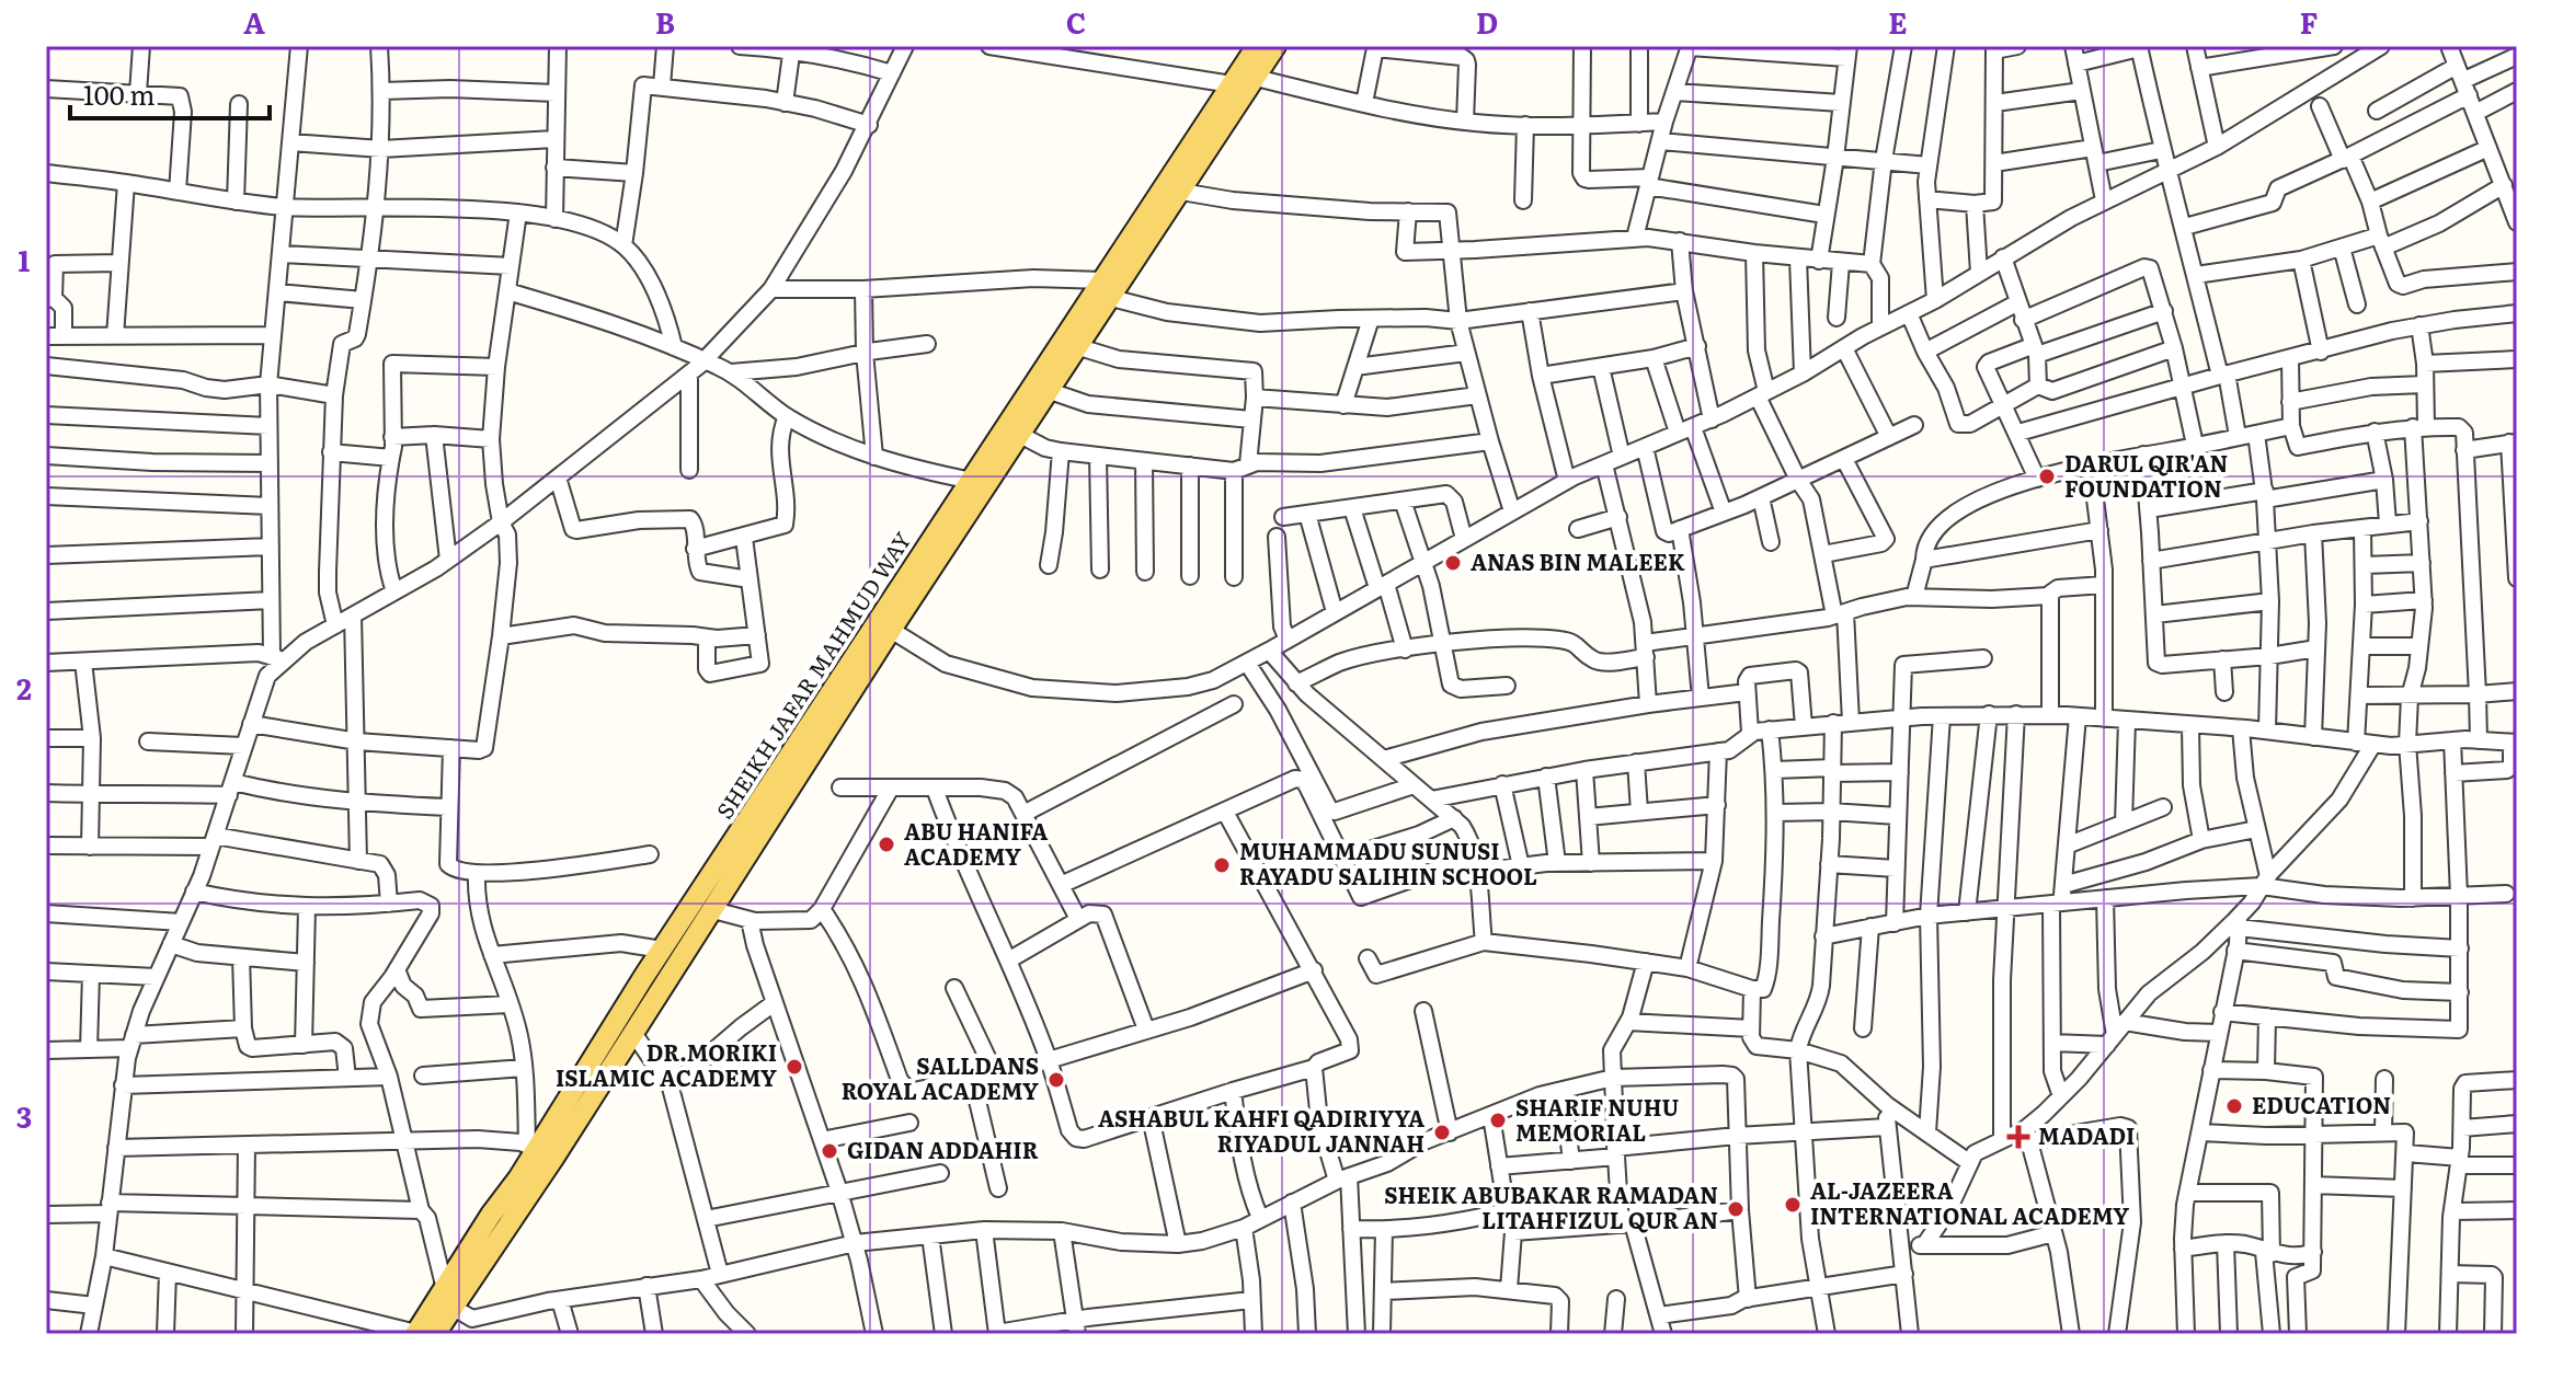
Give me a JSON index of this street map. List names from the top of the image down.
{
  "streets": {
    "main road": ["SHEIKH JAFAR MAHMUD WAY"]
  },
  "places": {
    "other": [
      "DARUL QIR'AN FOUNDATION",
      "ANAS BIN MALEEK",
      "ABU HANIFA ACADEMY",
      "MUHAMMADU SUNUSI RAYADU SALIHIN SCHOOL",
      "DR.MORIKI ISLAMIC ACADEMY",
      "SALLDANS ROYAL ACADEMY",
      "EDUCATION",
      "SHARIF NUHU MEMORIAL",
      "ASHABUL KAHFI QADIRIYYA RIYADUL JANNAH",
      "GIDAN ADDAHIR",
      "AL-JAZEERA INTERNATIONAL ACADEMY",
      "SHEIK ABUBAKAR RAMADAN LITAHFIZUL QUR AN"
    ],
    "health": ["MADADI"]
  },
  "scale_bar": "100 m",
  "grid": {
    "columns": [
      "A",
      "B",
      "C",
      "D",
      "E",
      "F"
    ],
    "rows": ["1", "2", "3"]
  }
}
